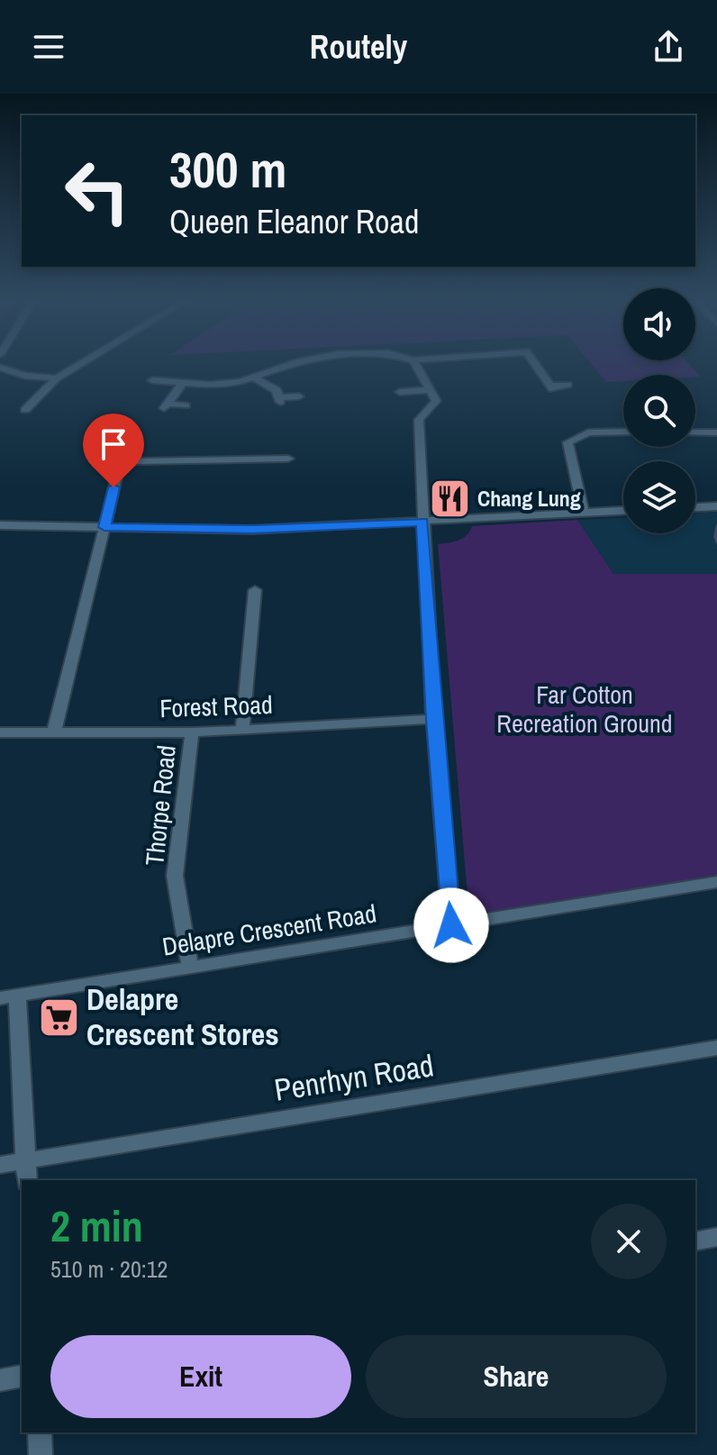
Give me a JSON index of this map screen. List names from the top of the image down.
{
  "streets": {
    "street": [
      "Forest Road",
      "Thorpe Road",
      "Delapre Crescent Road",
      "Penrhyn Road"
    ]
  },
  "crossings": [
    ["Forest Road", "Thorpe Road"],
    ["Thorpe Road", "Delapre Crescent Road"]
  ],
  "parks": ["Far Cotton Recreation Ground"],
  "places": {
    "restaurant": ["Chang Lung"],
    "supermarket": ["Delapre Crescent Stores"]
  },
  "page": {
    "header": "Routely",
    "turn": ["300 m", "Queen Eleanor Road"],
    "heading": ["2 min", "510 m · 20:12"],
    "buttons": ["Exit", "Share"]
  }
}
